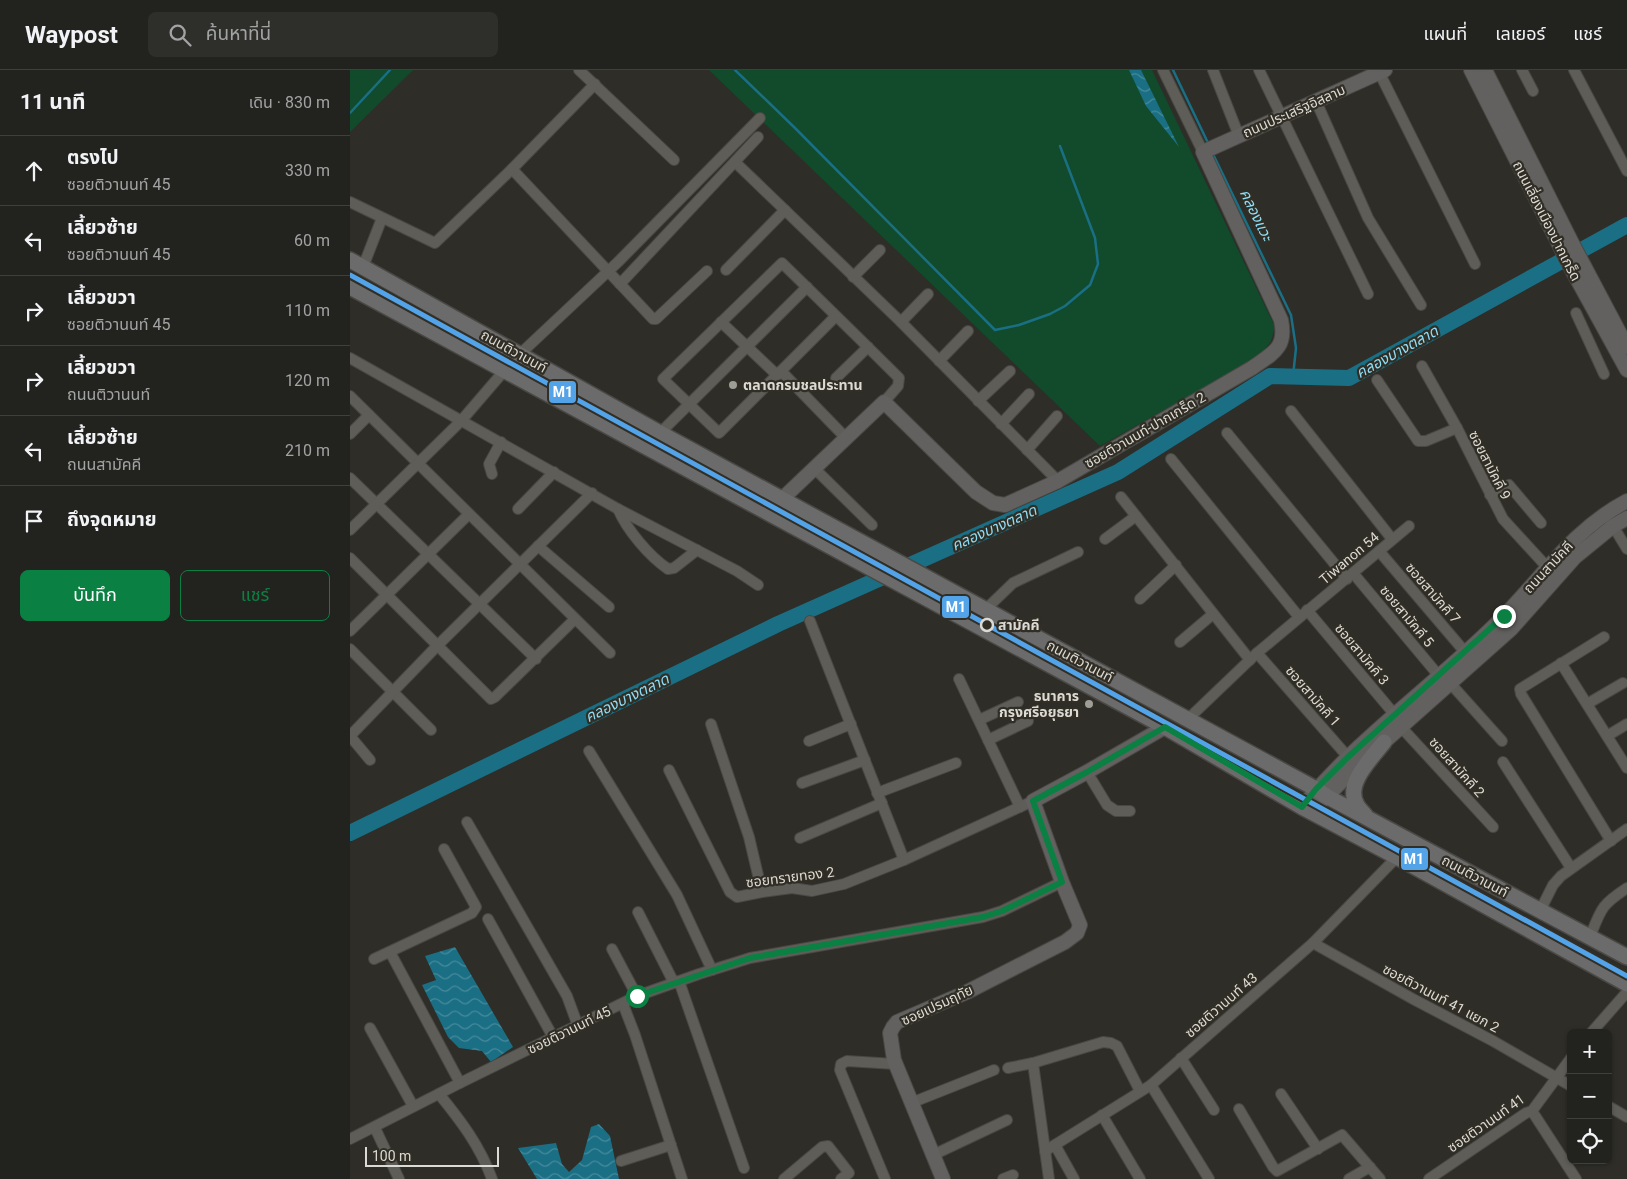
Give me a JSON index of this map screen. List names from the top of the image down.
{
  "streets": {
    "main road": ["ถนนติวานนท์"],
    "street": [
      "ถนนประเสริฐอิสลาม",
      "ถนนเลี่ยงเมืองปากเกร็ด",
      "ซอยติวานนท์-ปากเกร็ด 2",
      "ซอยสามัคคี 9",
      "Tiwanon 54",
      "ถนนสามัคคี",
      "ซอยสามัคคี 7",
      "ซอยสามัคคี 5",
      "ซอยสามัคคี 3",
      "ซอยสามัคคี 1",
      "ซอยสามัคคี 2",
      "ซอยทรายทอง 2",
      "ซอยติวานนท์ 41 แยก 2",
      "ซอยเปรมฤทัย",
      "ซอยติวานนท์ 43",
      "ซอยติวานนท์ 45",
      "ซอยติวานนท์ 41"
    ]
  },
  "crossings": [
    ["ถนนประเสริฐอิสลาม", "ซอยติวานนท์-ปากเกร็ด 2"],
    ["ถนนติวานนท์", "Tiwanon 54"],
    ["ถนนติวานนท์", "ถนนสามัคคี"],
    ["ถนนติวานนท์", "ซอยติวานนท์ 43"],
    ["ซอยสามัคคี 9", "ถนนสามัคคี"],
    ["Tiwanon 54", "ซอยสามัคคี 7"],
    ["Tiwanon 54", "ซอยสามัคคี 5"],
    ["Tiwanon 54", "ซอยสามัคคี 3"],
    ["Tiwanon 54", "ซอยสามัคคี 1"],
    ["ถนนสามัคคี", "ซอยสามัคคี 7"],
    ["ถนนสามัคคี", "ซอยสามัคคี 5"],
    ["ถนนสามัคคี", "ซอยสามัคคี 3"],
    ["ถนนสามัคคี", "ซอยสามัคคี 1"],
    ["ถนนสามัคคี", "ซอยสามัคคี 2"],
    ["ซอยสามัคคี 3", "ซอยสามัคคี 2"],
    ["ซอยติวานนท์ 41 แยก 2", "ซอยติวานนท์ 43"],
    ["ซอยติวานนท์ 41 แยก 2", "ซอยติวานนท์ 41"],
    ["ซอยเปรมฤทัย", "ซอยติวานนท์ 45"]
  ],
  "water": ["คลองแวะ", "คลองบางตลาด"],
  "places": ["ตลาดกรมชลประทาน", "สามัคคี", "ธนาคาร กรุงศรีอยุธยา"],
  "lines": ["transit line M1"],
  "scale_bar": "100 m",
  "page": {
    "header": "Waypost",
    "search": "ค้นหาที่นี่",
    "nav": ["แผนที่", "เลเยอร์", "แชร์"],
    "heading": ["11 นาที", "เดิน · 830 m"],
    "list": [
      ["ตรงไป", "ซอยติวานนท์ 45", "330 m"],
      ["เลี้ยวซ้าย", "ซอยติวานนท์ 45", "60 m"],
      ["เลี้ยวขวา", "ซอยติวานนท์ 45", "110 m"],
      ["เลี้ยวขวา", "ถนนติวานนท์", "120 m"],
      ["เลี้ยวซ้าย", "ถนนสามัคคี", "210 m"],
      "ถึงจุดหมาย"
    ],
    "buttons": ["บันทึก", "แชร์"],
    "map_buttons": ["+", "−"],
    "scale": "100 m"
  }
}
